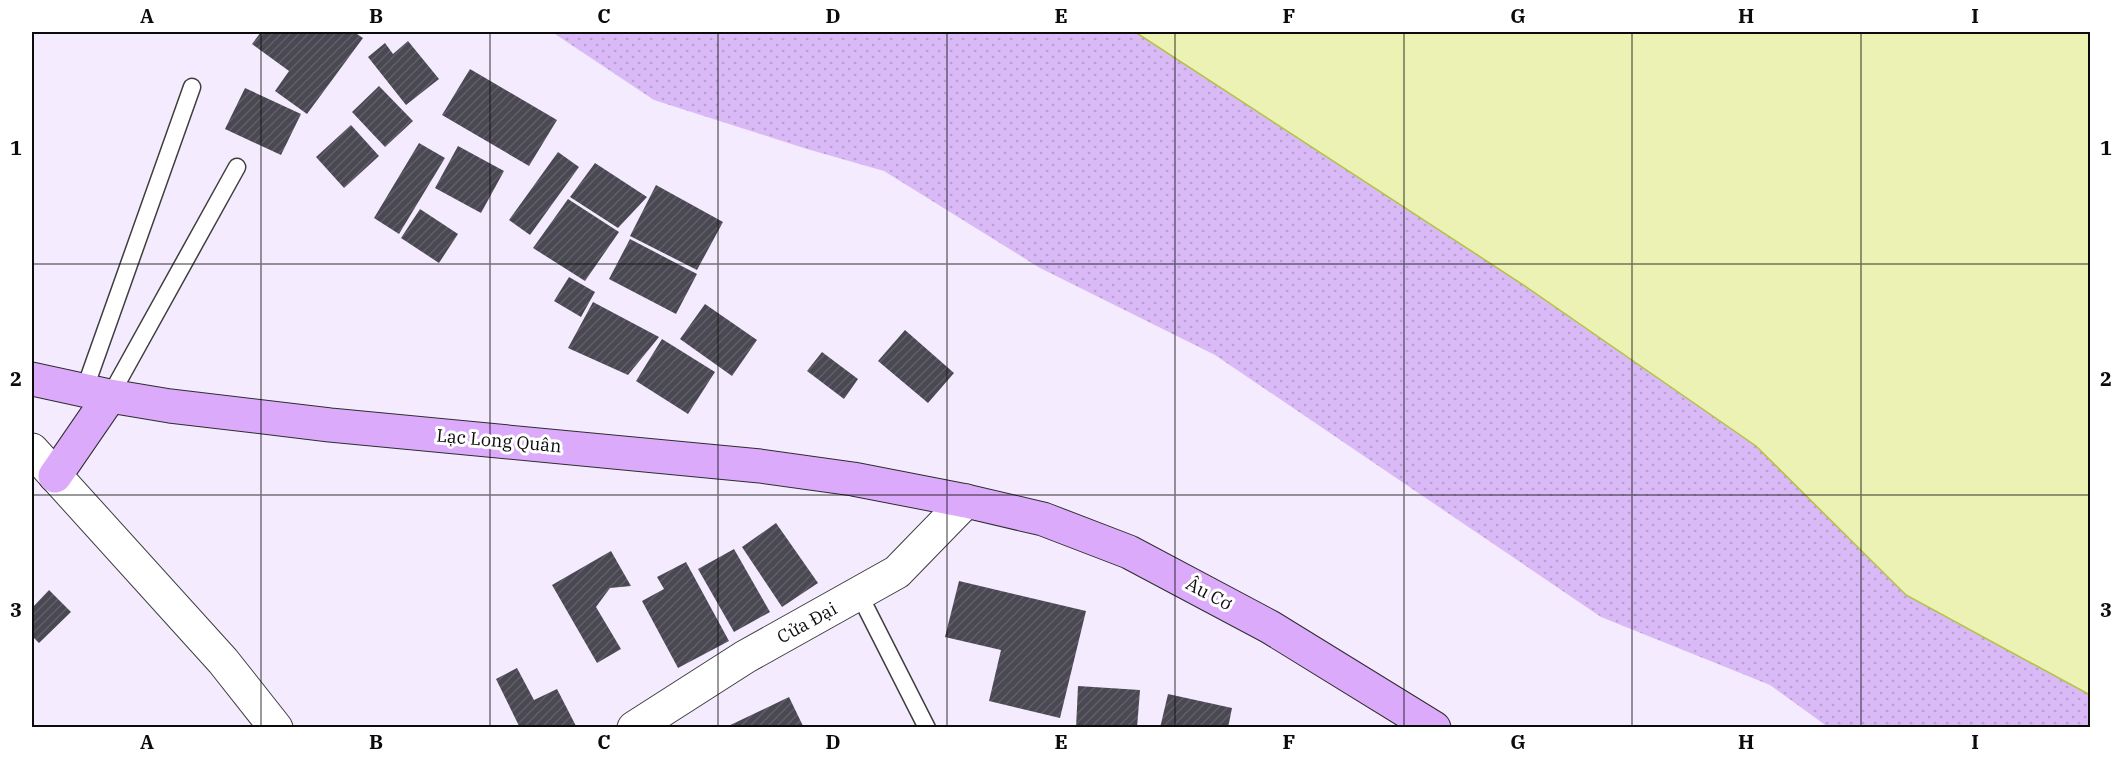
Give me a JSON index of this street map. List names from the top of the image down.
{
  "streets": {
    "main road": ["Lạc Long Quân", "Âu Cơ"],
    "street": ["Cửa Đại"]
  },
  "crossings": [
    ["Lạc Long Quân", "Âu Cơ"],
    ["Lạc Long Quân", "Cửa Đại"],
    ["Âu Cơ", "Cửa Đại"]
  ],
  "grid": {
    "columns": [
      "A",
      "B",
      "C",
      "D",
      "E",
      "F",
      "G",
      "H",
      "I"
    ],
    "rows": ["1", "2", "3"]
  }
}
